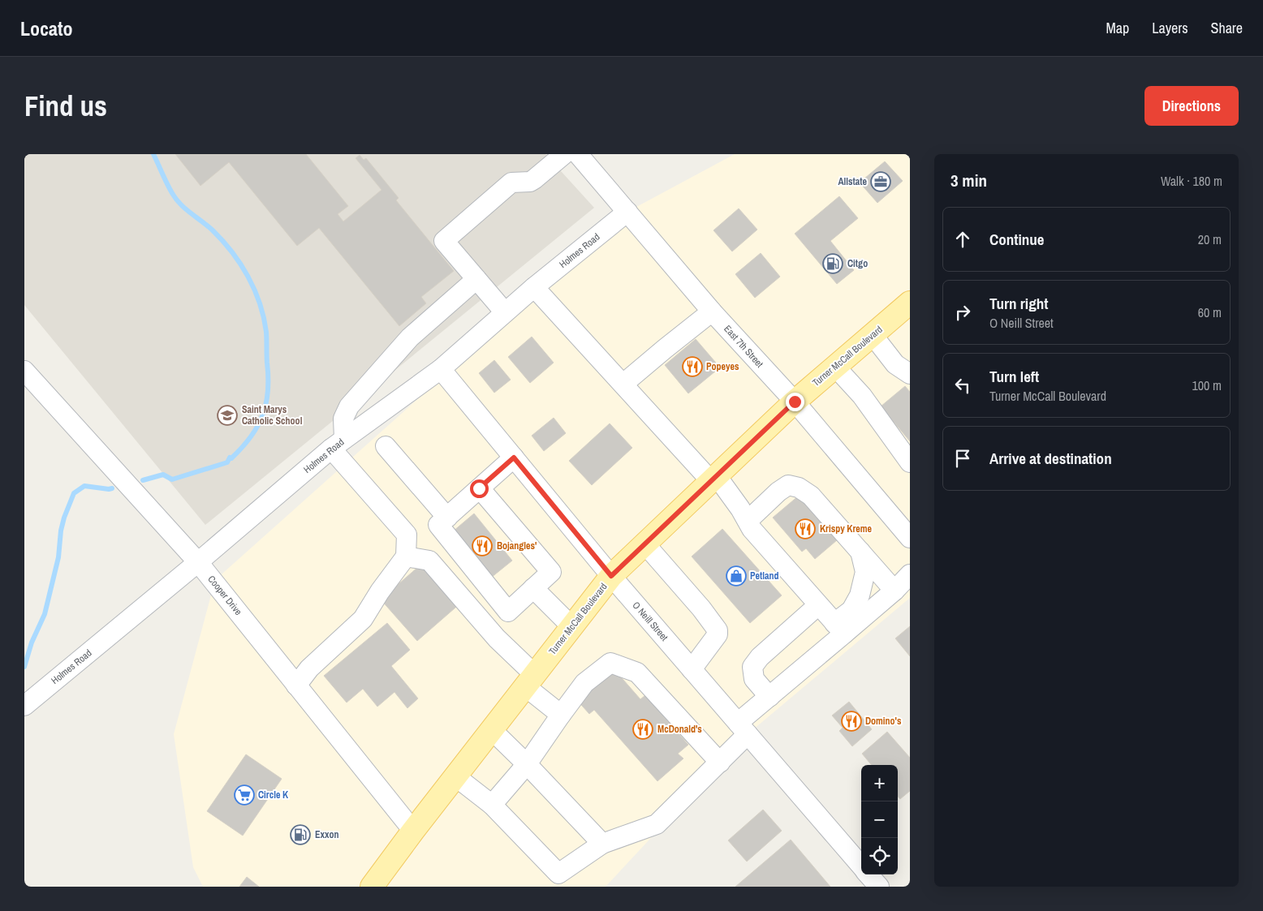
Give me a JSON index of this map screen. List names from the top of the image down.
{
  "streets": {
    "main road": ["Turner McCall Boulevard"],
    "street": [
      "Holmes Road",
      "East 7th Street",
      "Cooper Drive",
      "O Neill Street"
    ]
  },
  "crossings": [
    ["Holmes Road", "East 7th Street"],
    ["Holmes Road", "Cooper Drive"],
    ["Holmes Road", "O Neill Street"],
    ["East 7th Street", "Turner McCall Boulevard"],
    ["Turner McCall Boulevard", "Cooper Drive"],
    ["Turner McCall Boulevard", "O Neill Street"]
  ],
  "places": {
    "office": ["Allstate"],
    "fuel station": ["Citgo", "Exxon"],
    "restaurant": [
      "Popeyes",
      "Krispy Kreme",
      "Bojangles'",
      "Domino's",
      "McDonald's"
    ],
    "school or university": ["Saint Marys Catholic School"],
    "shop": ["Petland"],
    "supermarket": ["Circle K"]
  },
  "page": {
    "header": "Locato",
    "nav": ["Map", "Layers", "Share"],
    "buttons": "Directions",
    "title": "Find us",
    "heading": ["3 min", "Walk · 180 m"],
    "list": [
      ["Continue", "20 m"],
      ["Turn right", "O Neill Street", "60 m"],
      ["Turn left", "Turner McCall Boulevard", "100 m"],
      "Arrive at destination"
    ],
    "map_buttons": ["+", "−"]
  }
}
